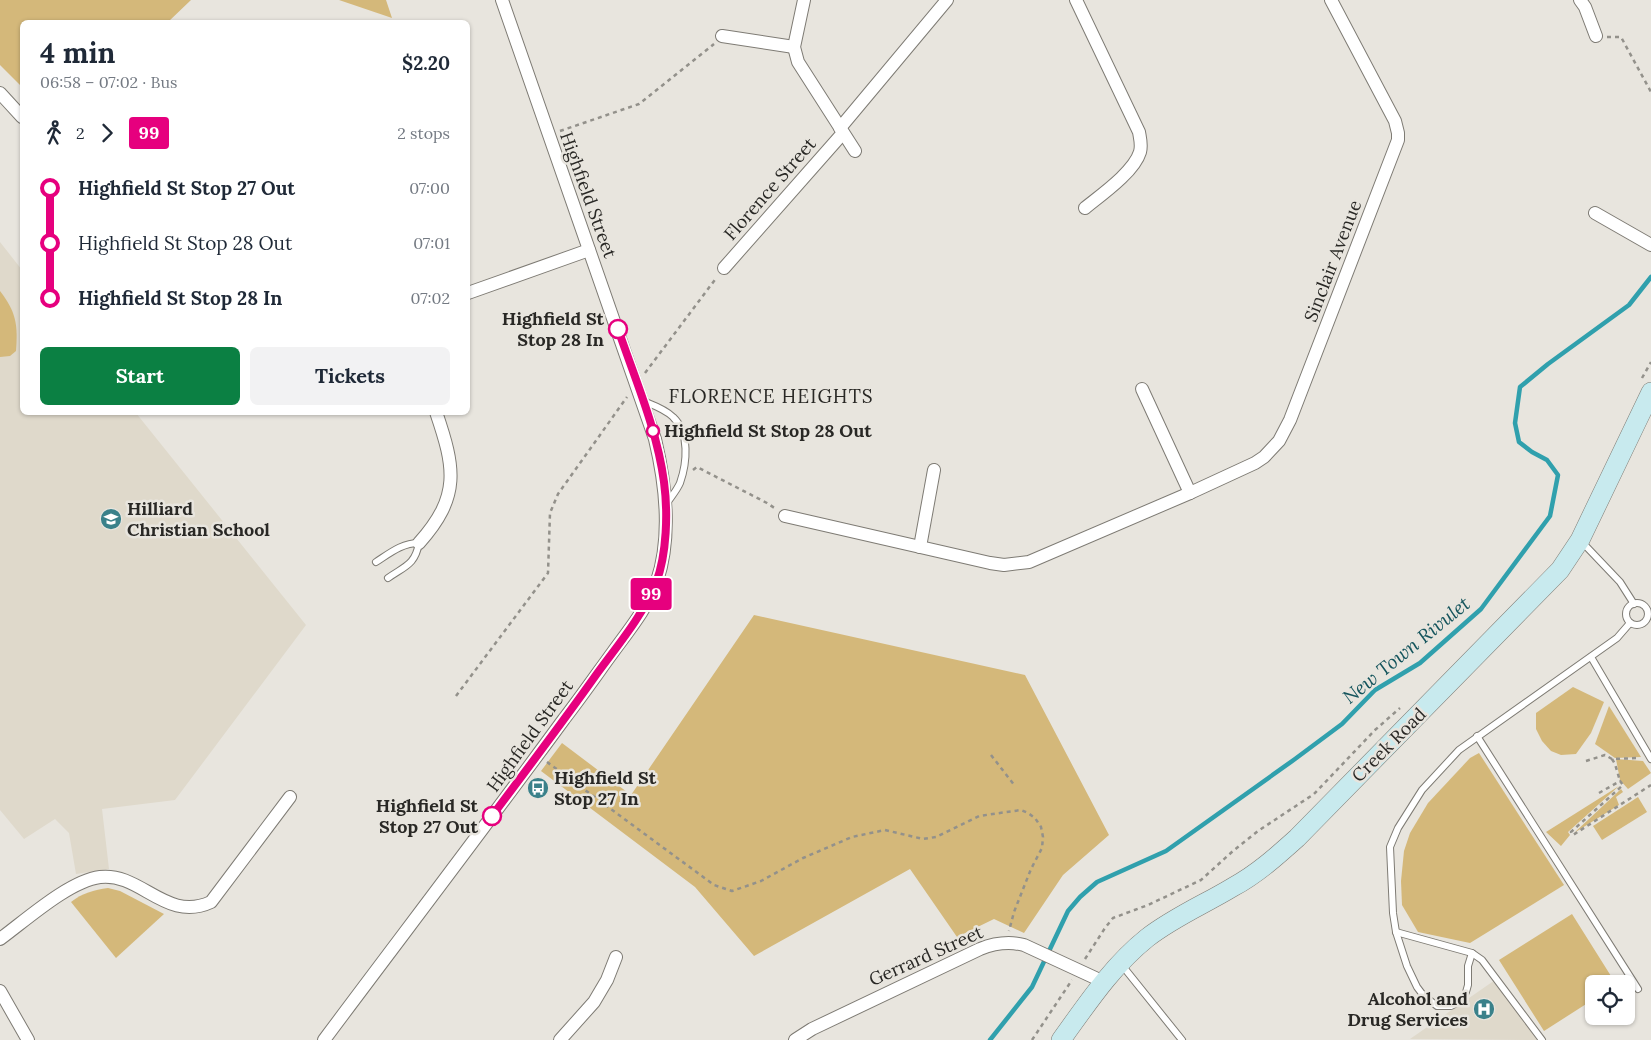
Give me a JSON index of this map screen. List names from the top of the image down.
{
  "streets": {
    "street": [
      "Florence Street",
      "Highfield Street",
      "Sinclair Avenue",
      "Creek Road",
      "Gerrard Street"
    ]
  },
  "crossings": [
    ["Creek Road", "Gerrard Street"]
  ],
  "districts": ["FLORENCE HEIGHTS"],
  "water": ["New Town Rivulet"],
  "places": {
    "other": ["Highfield St Stop 28 In", "Highfield St Stop 28 Out", "Highfield St Stop 27 Out"],
    "school or university": ["Hilliard Christian School"],
    "bus stop": ["Highfield St Stop 27 In"],
    "hospital": ["Alcohol and Drug Services"]
  },
  "lines": ["bus line 99"],
  "page": {
    "on_map": "99",
    "heading": ["4 min", "06:58 – 07:02 · Bus", "$2.20"],
    "legs": ["2", "99", "2 stops"],
    "list": [
      {
        "name": "Highfield St Stop 27 Out",
        "value": "07:00"
      },
      {
        "name": "Highfield St Stop 28 Out",
        "value": "07:01"
      },
      {
        "name": "Highfield St Stop 28 In",
        "value": "07:02"
      }
    ],
    "buttons": ["Start", "Tickets"]
  }
}
